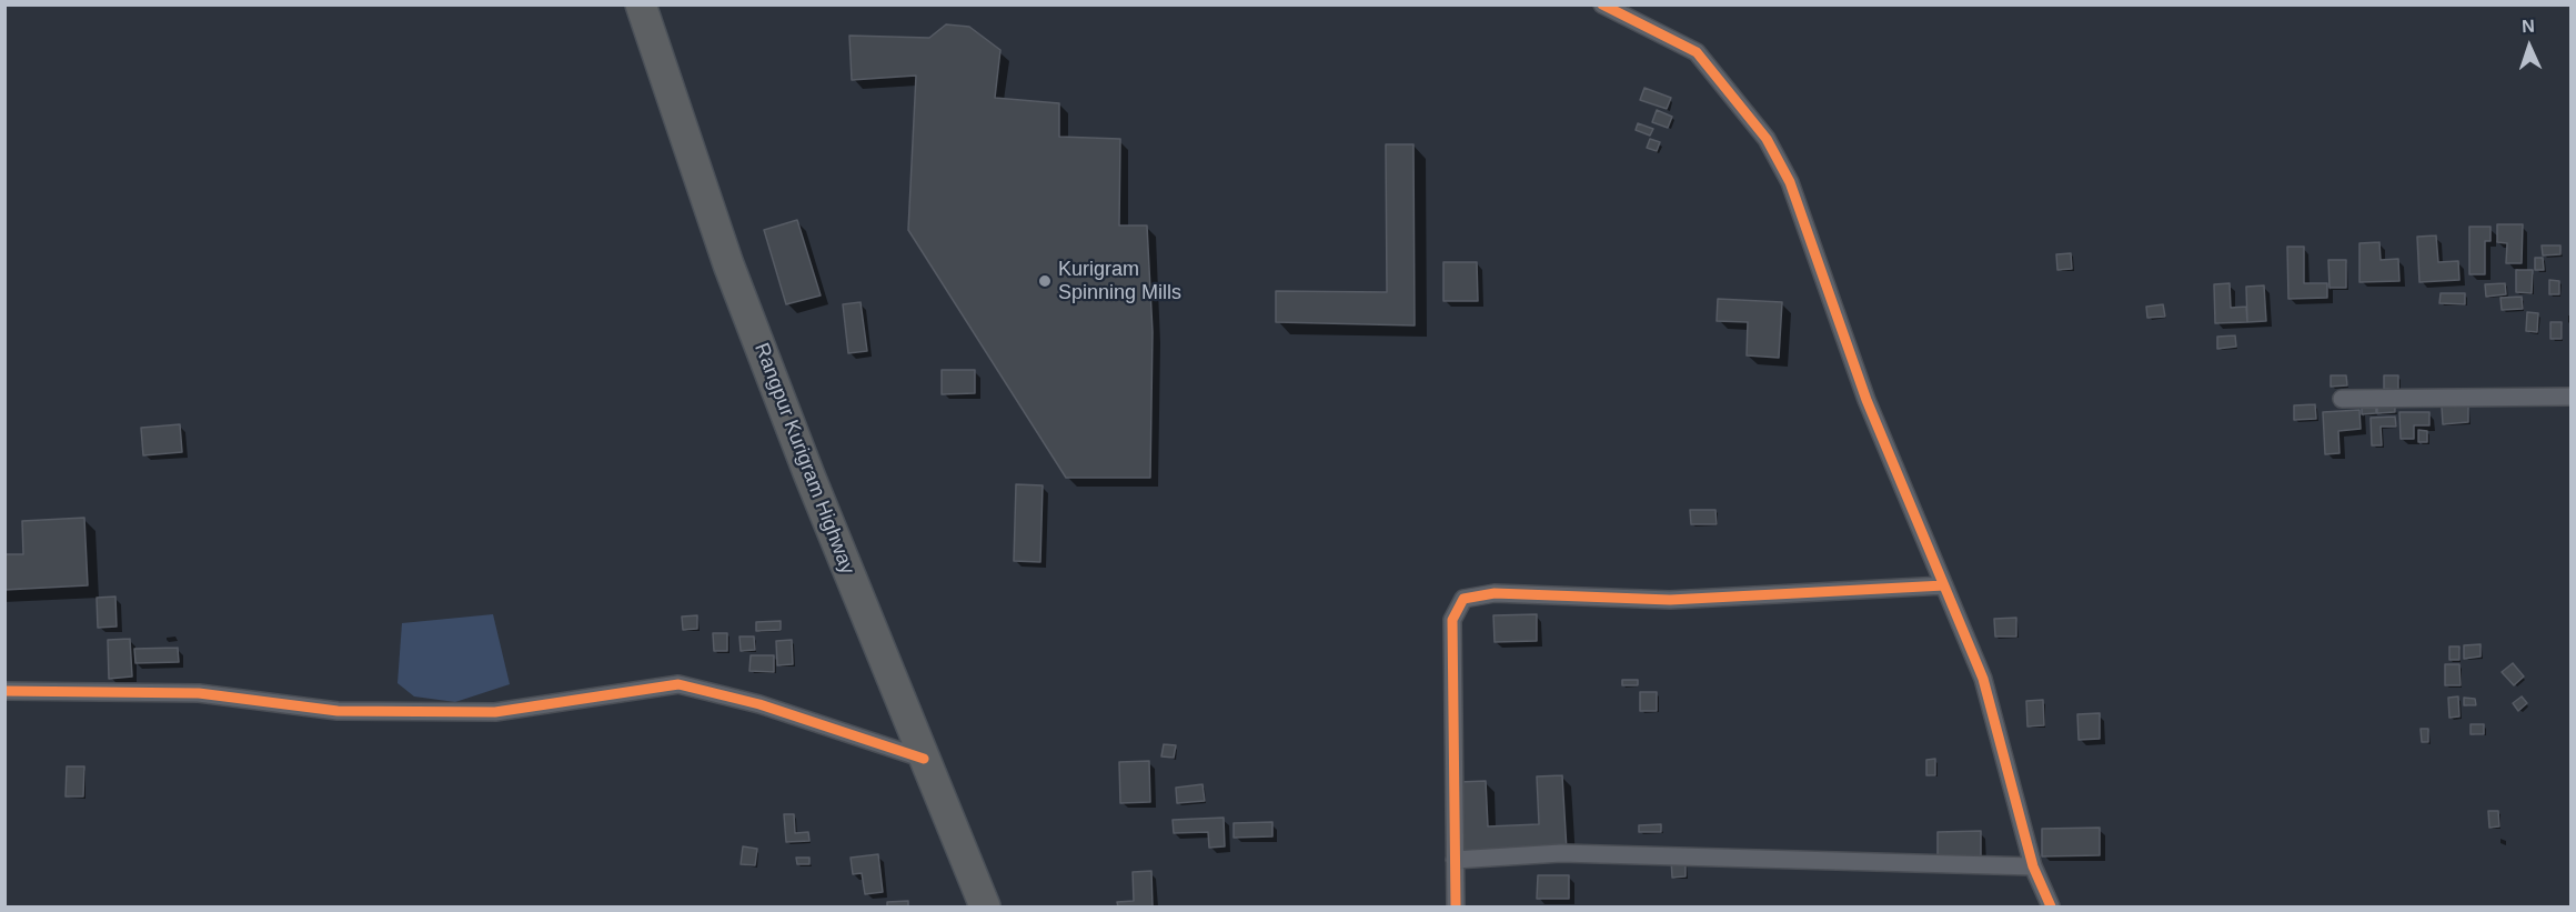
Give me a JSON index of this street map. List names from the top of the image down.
{
  "streets": {
    "highway": ["Rangpur Kurigram Highway"]
  },
  "places": ["Kurigram Spinning Mills"],
  "north": "top"
}
